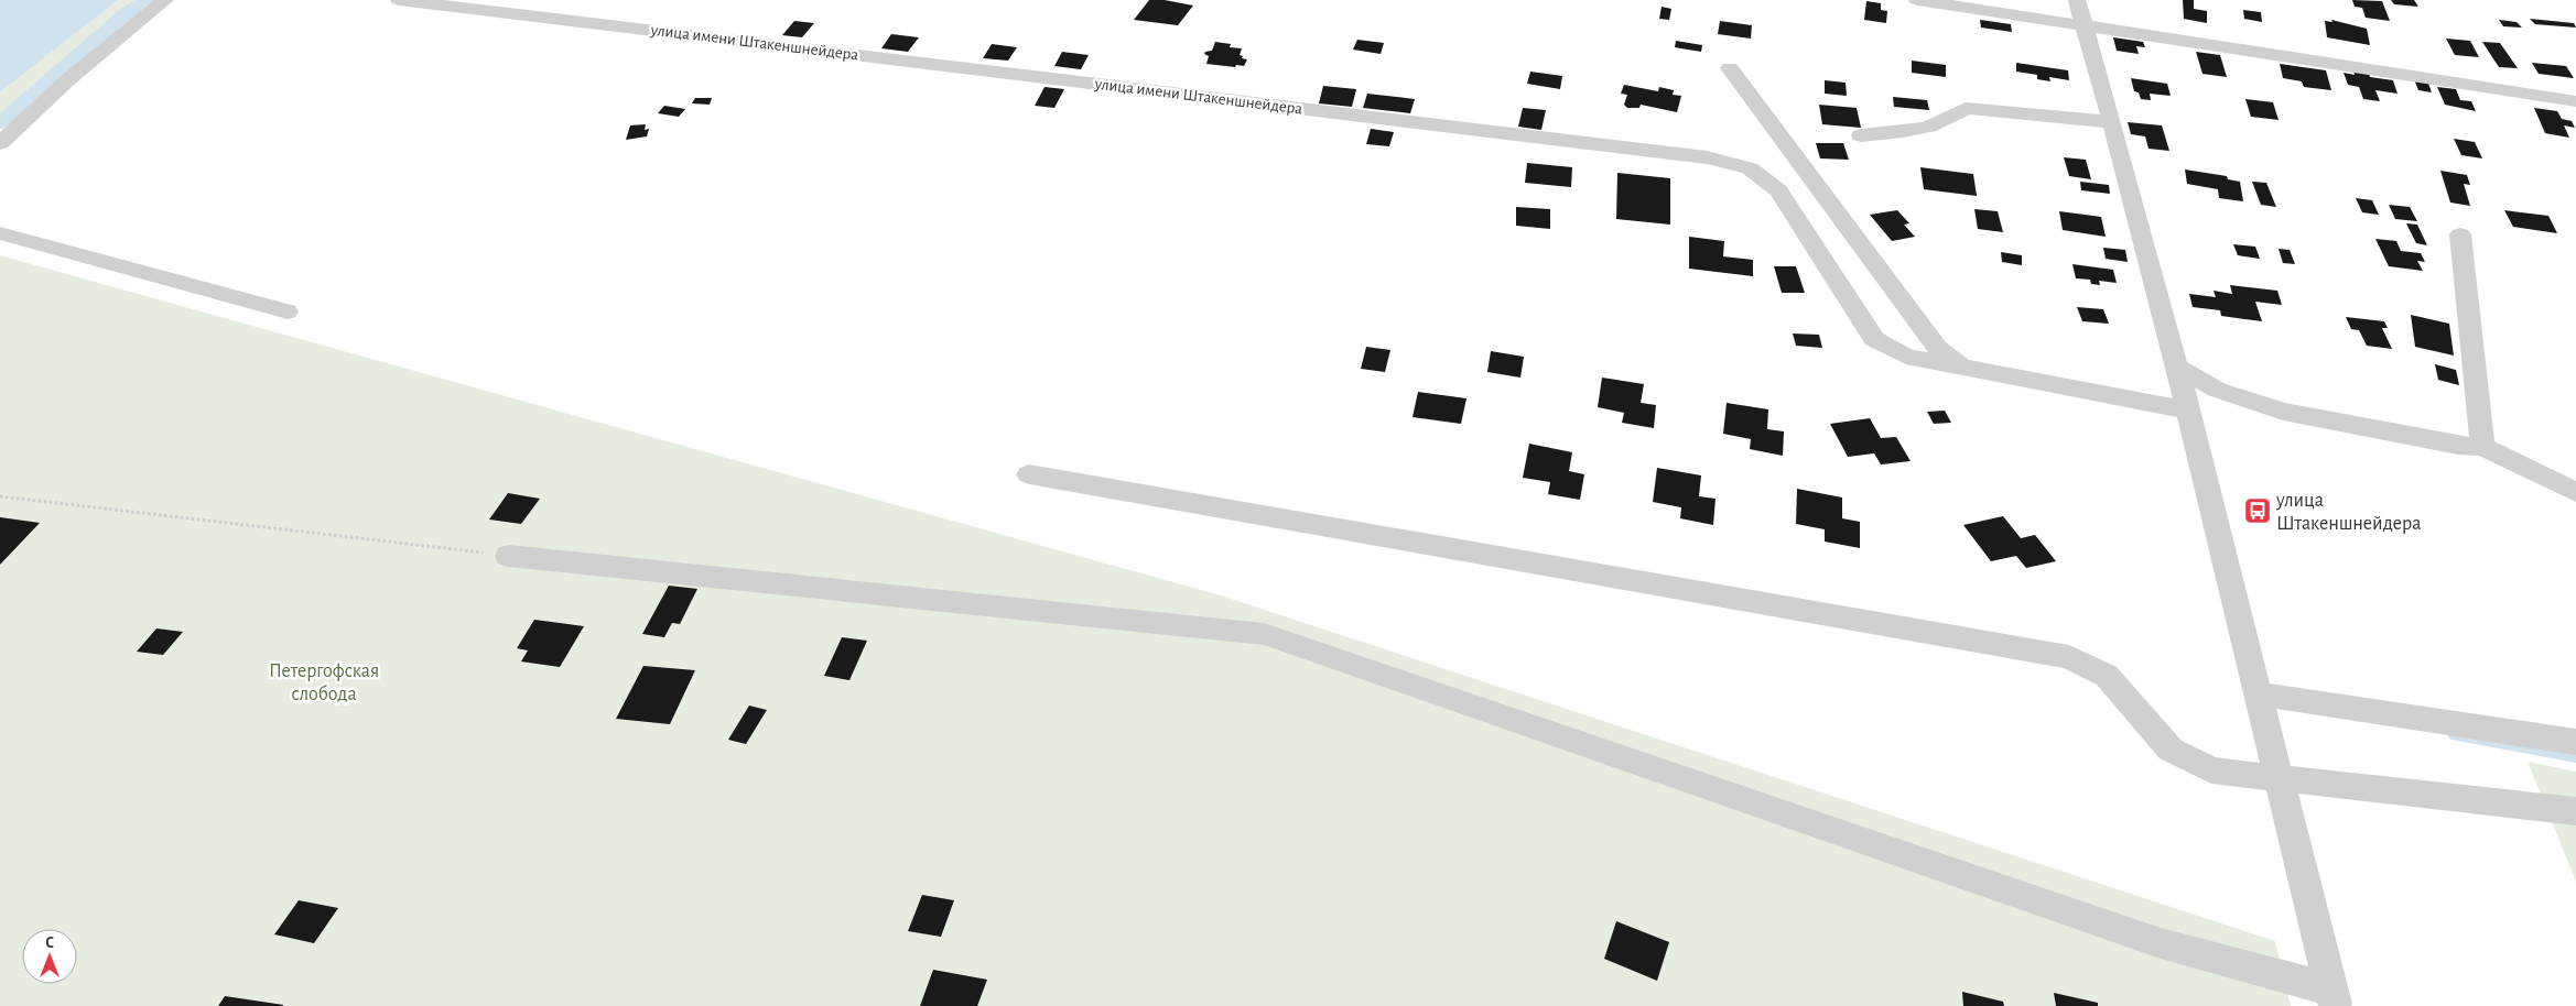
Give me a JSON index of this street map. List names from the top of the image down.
{
  "streets": {
    "street": ["улица имени Штакеншнейдера"]
  },
  "parks": ["Петергофская слобода"],
  "places": {
    "bus stop": ["улица Штакеншнейдера"]
  },
  "north": "top"
}
